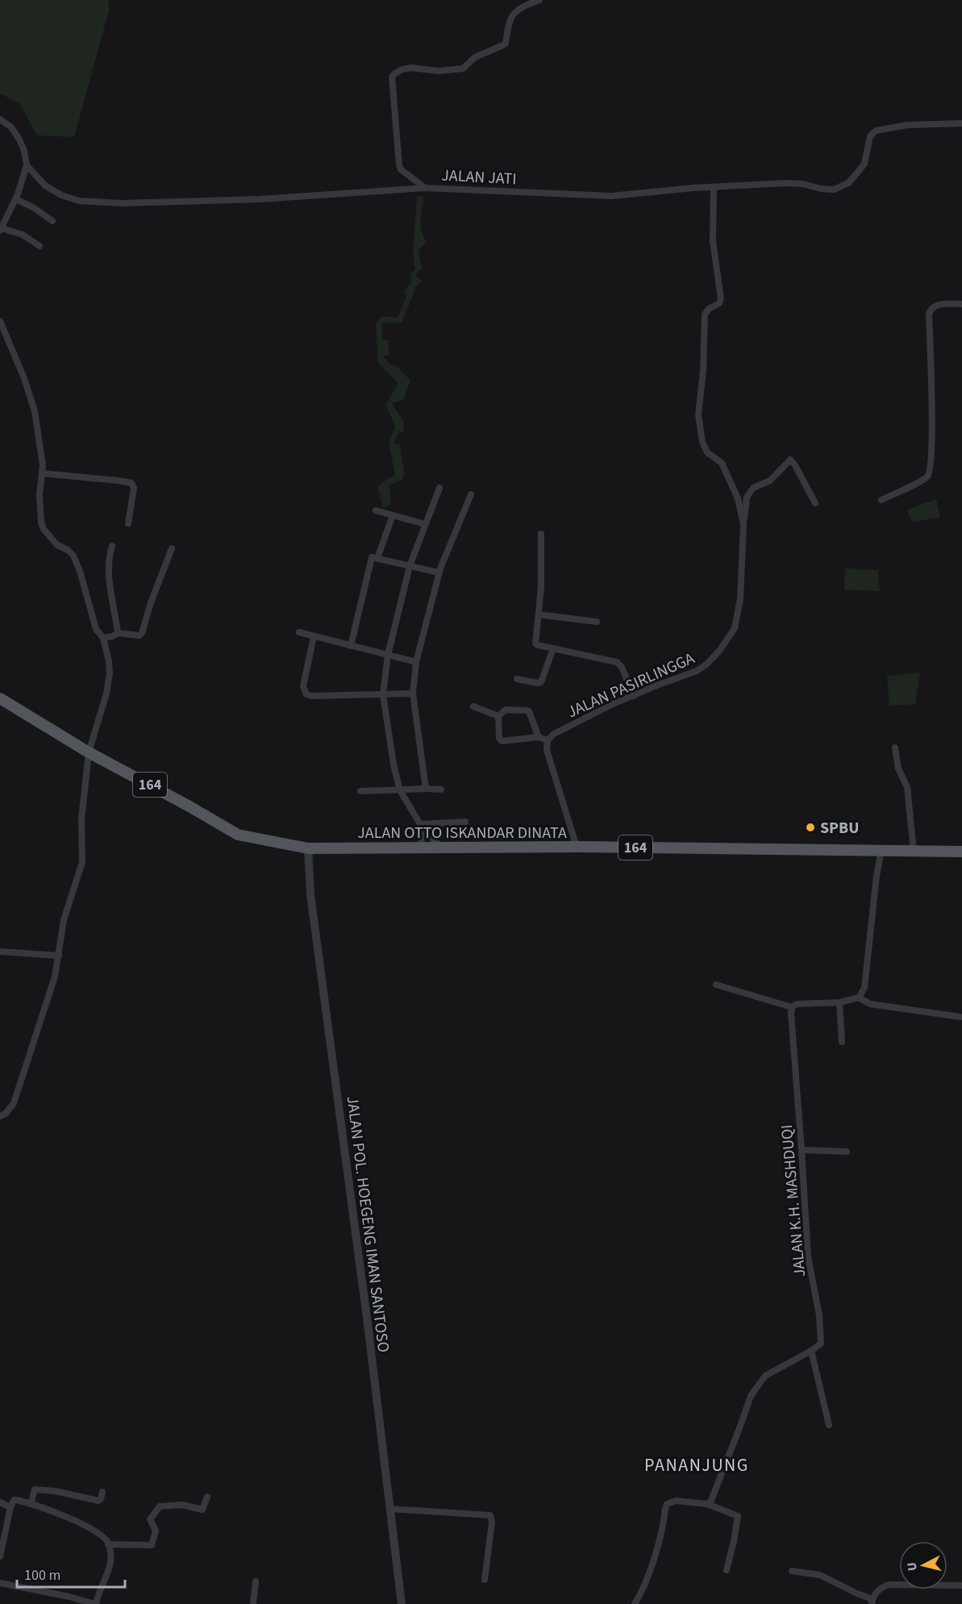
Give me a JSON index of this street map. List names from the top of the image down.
{
  "streets": {
    "main road": ["164", "JALAN OTTO ISKANDAR DINATA"],
    "street": [
      "JALAN JATI",
      "JALAN PASIRLINGGA",
      "JALAN K.H. MASHDUQI",
      "JALAN POL. HOEGENG IMAN SANTOSO"
    ]
  },
  "crossings": [
    ["JALAN JATI", "JALAN PASIRLINGGA"],
    ["JALAN OTTO ISKANDAR DINATA", "JALAN POL. HOEGENG IMAN SANTOSO"]
  ],
  "districts": ["PANANJUNG"],
  "places": ["SPBU"],
  "scale_bar": "100 m",
  "north": "left"
}
